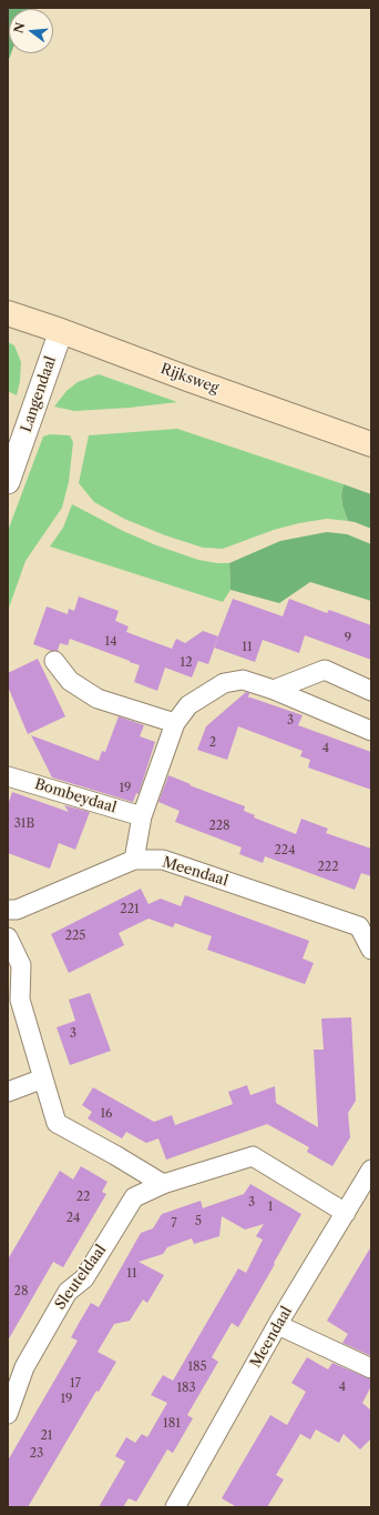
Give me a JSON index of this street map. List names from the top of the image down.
{
  "streets": {
    "main road": ["Rijksweg"],
    "street": [
      "Langendaal",
      "Bombeydaal",
      "Meendaal",
      "Sleuteldaal"
    ]
  },
  "crossings": [
    ["Rijksweg", "Langendaal"],
    ["Meendaal", "Sleuteldaal"]
  ],
  "house_numbers": [
    "9",
    "14",
    "11",
    "12",
    "3",
    "2",
    "4",
    "19",
    "31B",
    "228",
    "224",
    "222",
    "221",
    "225",
    "3",
    "16",
    "22",
    "3",
    "1",
    "24",
    "5",
    "7",
    "11",
    "28",
    "185",
    "17",
    "4",
    "183",
    "19",
    "181",
    "21",
    "23"
  ],
  "north": "left"
}
